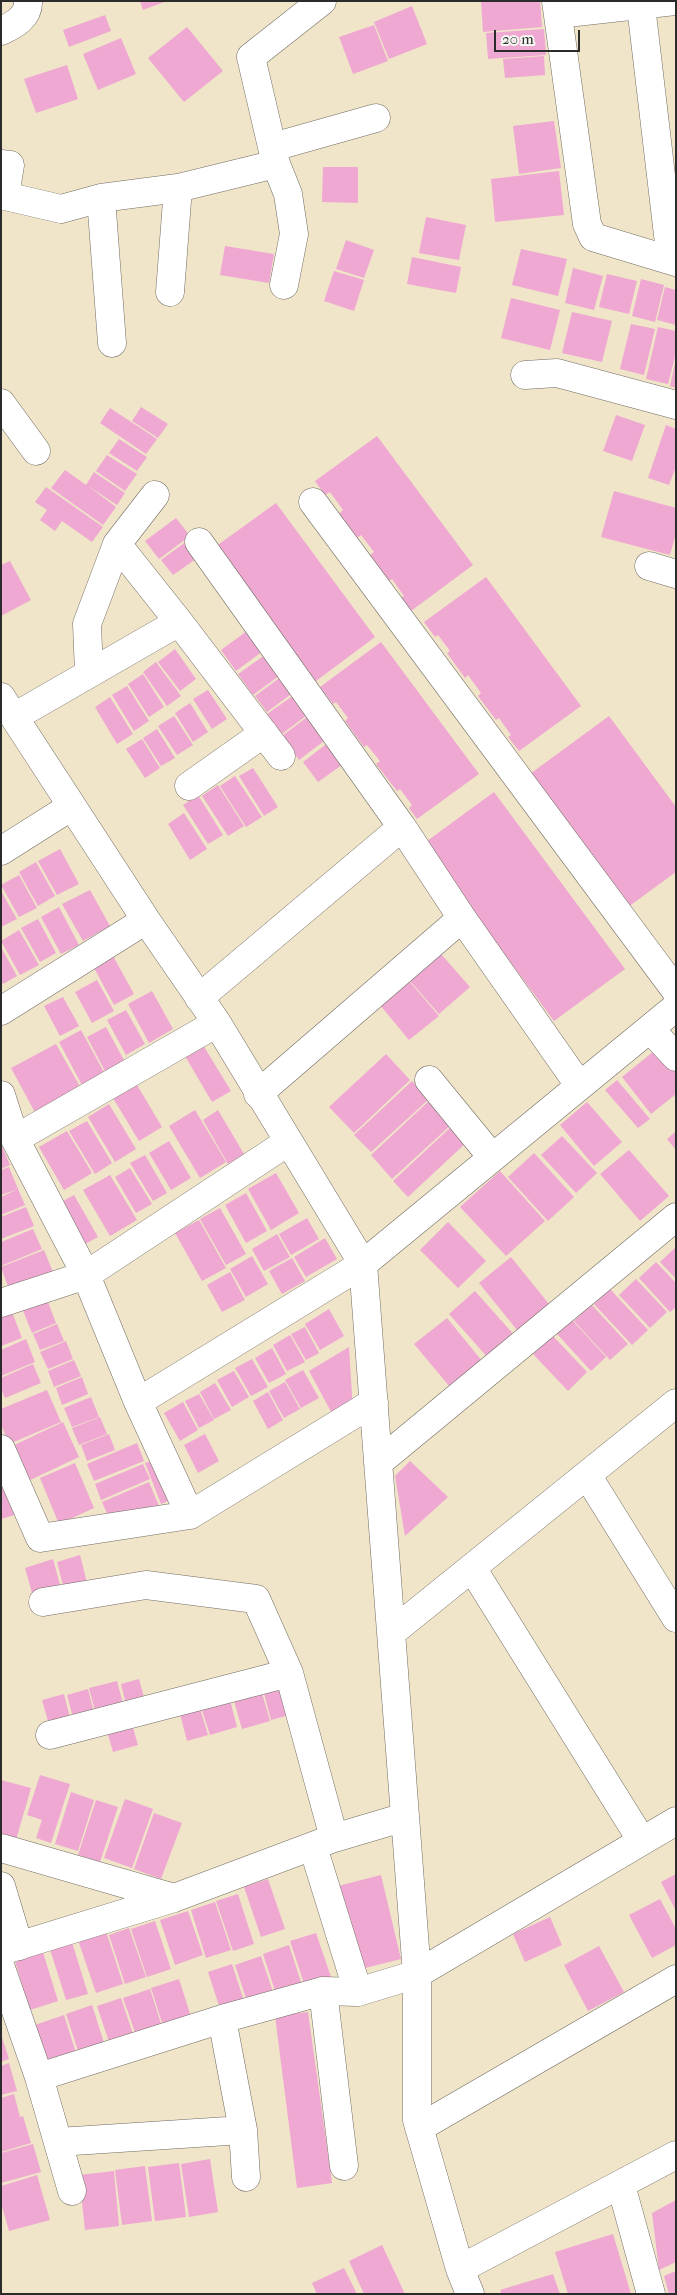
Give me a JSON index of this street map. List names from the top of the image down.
{
  "scale_bar": "20 m"
}
